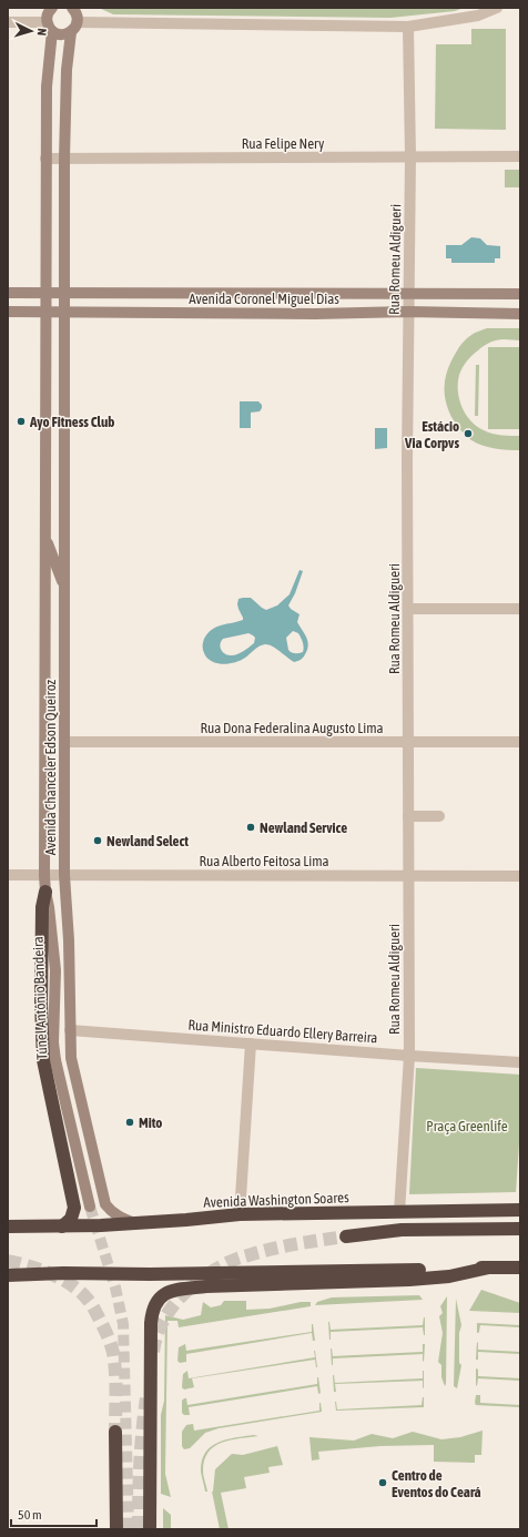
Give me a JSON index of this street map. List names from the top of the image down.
{
  "streets": {
    "highway": ["Avenida Washington Soares"],
    "main road": ["Avenida Coronel Miguel Dias", "Avenida Chanceler Edson Queiroz", "Túnel Antônio Bandeira"],
    "street": [
      "Rua Felipe Nery",
      "Rua Romeu Aldigueri",
      "Rua Dona Federalina Augusto Lima",
      "Rua Alberto Feitosa Lima",
      "Rua Ministro Eduardo Ellery Barreira"
    ]
  },
  "crossings": [
    ["Rua Felipe Nery", "Rua Romeu Aldigueri"],
    ["Rua Felipe Nery", "Avenida Chanceler Edson Queiroz"],
    ["Rua Romeu Aldigueri", "Avenida Coronel Miguel Dias"],
    ["Rua Romeu Aldigueri", "Rua Dona Federalina Augusto Lima"],
    ["Rua Romeu Aldigueri", "Rua Alberto Feitosa Lima"],
    ["Rua Romeu Aldigueri", "Rua Ministro Eduardo Ellery Barreira"],
    ["Rua Romeu Aldigueri", "Avenida Washington Soares"],
    ["Avenida Coronel Miguel Dias", "Avenida Chanceler Edson Queiroz"],
    ["Rua Dona Federalina Augusto Lima", "Avenida Chanceler Edson Queiroz"],
    ["Avenida Chanceler Edson Queiroz", "Rua Alberto Feitosa Lima"],
    ["Avenida Chanceler Edson Queiroz", "Túnel Antônio Bandeira"],
    ["Avenida Chanceler Edson Queiroz", "Rua Ministro Eduardo Ellery Barreira"],
    ["Avenida Chanceler Edson Queiroz", "Avenida Washington Soares"]
  ],
  "parks": ["Praça Greenlife"],
  "places": [
    "Ayo Fitness Club",
    "Estácio Via Corpvs",
    "Newland Service",
    "Newland Select",
    "Mito",
    "Centro de Eventos do Ceará"
  ],
  "scale_bar": "50 m",
  "north": "right"
}
